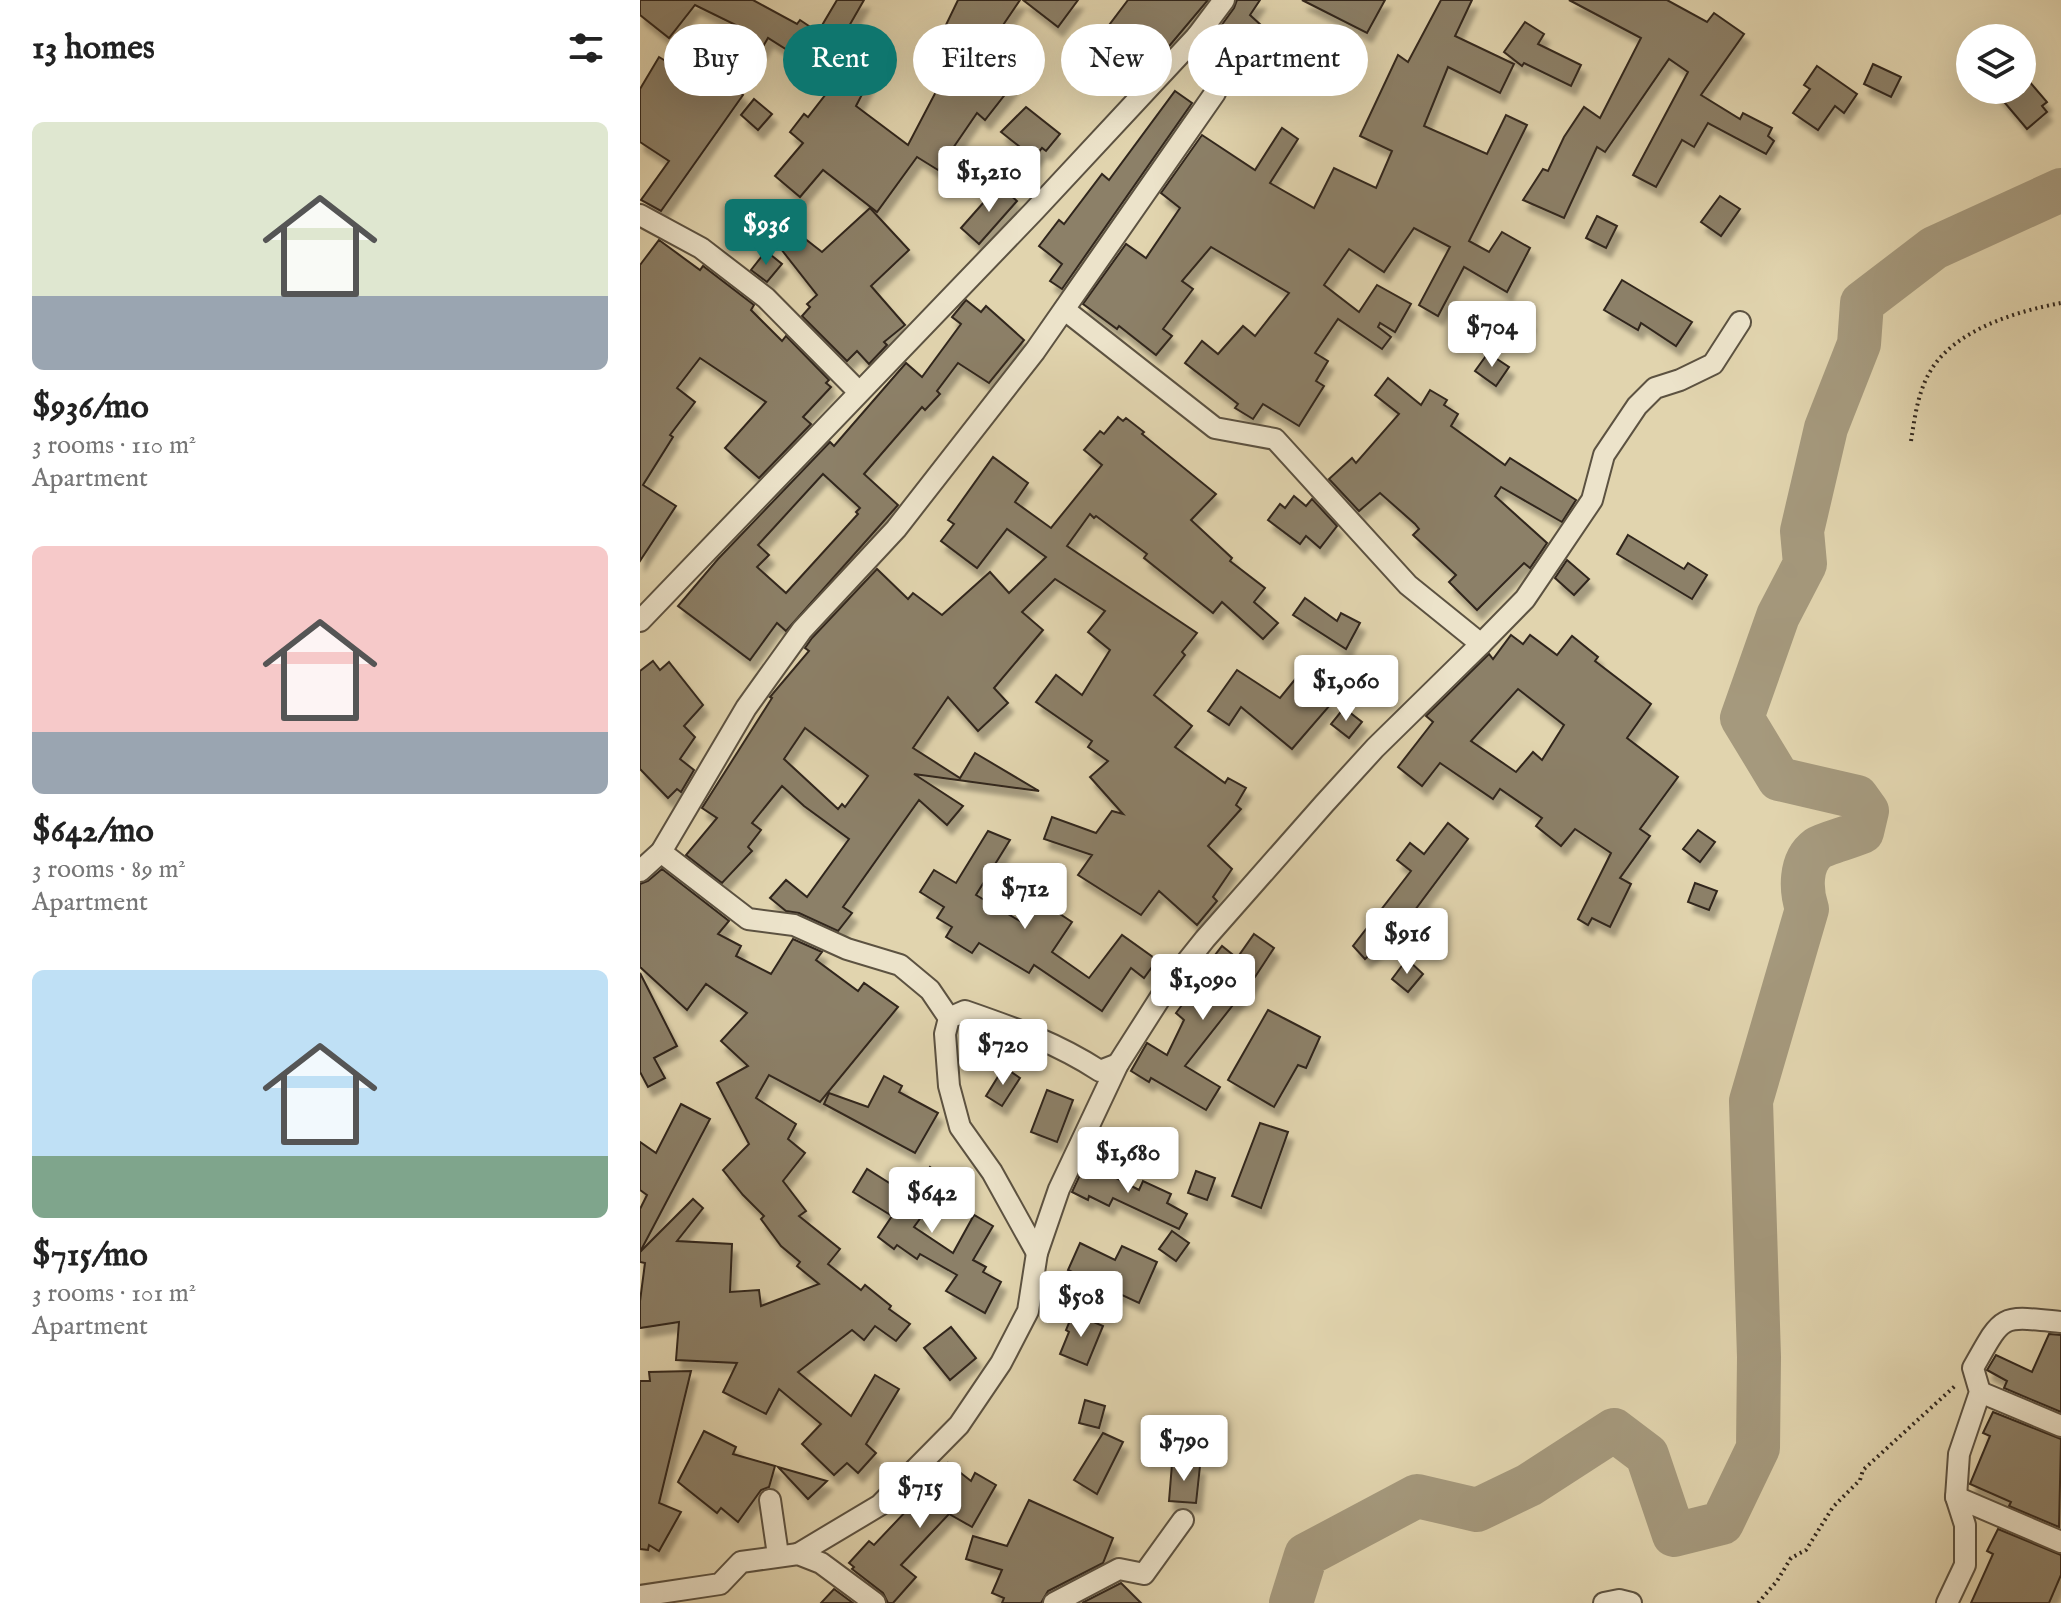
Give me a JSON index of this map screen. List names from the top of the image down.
{
  "page": {
    "heading": "13 homes",
    "chip": [
      "Buy",
      "Rent",
      "Filters",
      "New",
      "Apartment"
    ],
    "list": [
      {
        "name": "$936/mo",
        "note": "3 rooms · 110 m² · Apartment"
      },
      {
        "name": "$642/mo",
        "note": "3 rooms · 89 m² · Apartment"
      },
      {
        "name": "$715/mo",
        "note": "3 rooms · 101 m² · Apartment"
      }
    ],
    "price": [
      "$1,210",
      "$936",
      "$704",
      "$1,060",
      "$712",
      "$916",
      "$1,090",
      "$720",
      "$1,680",
      "$642",
      "$508",
      "$790",
      "$715"
    ]
  }
}
